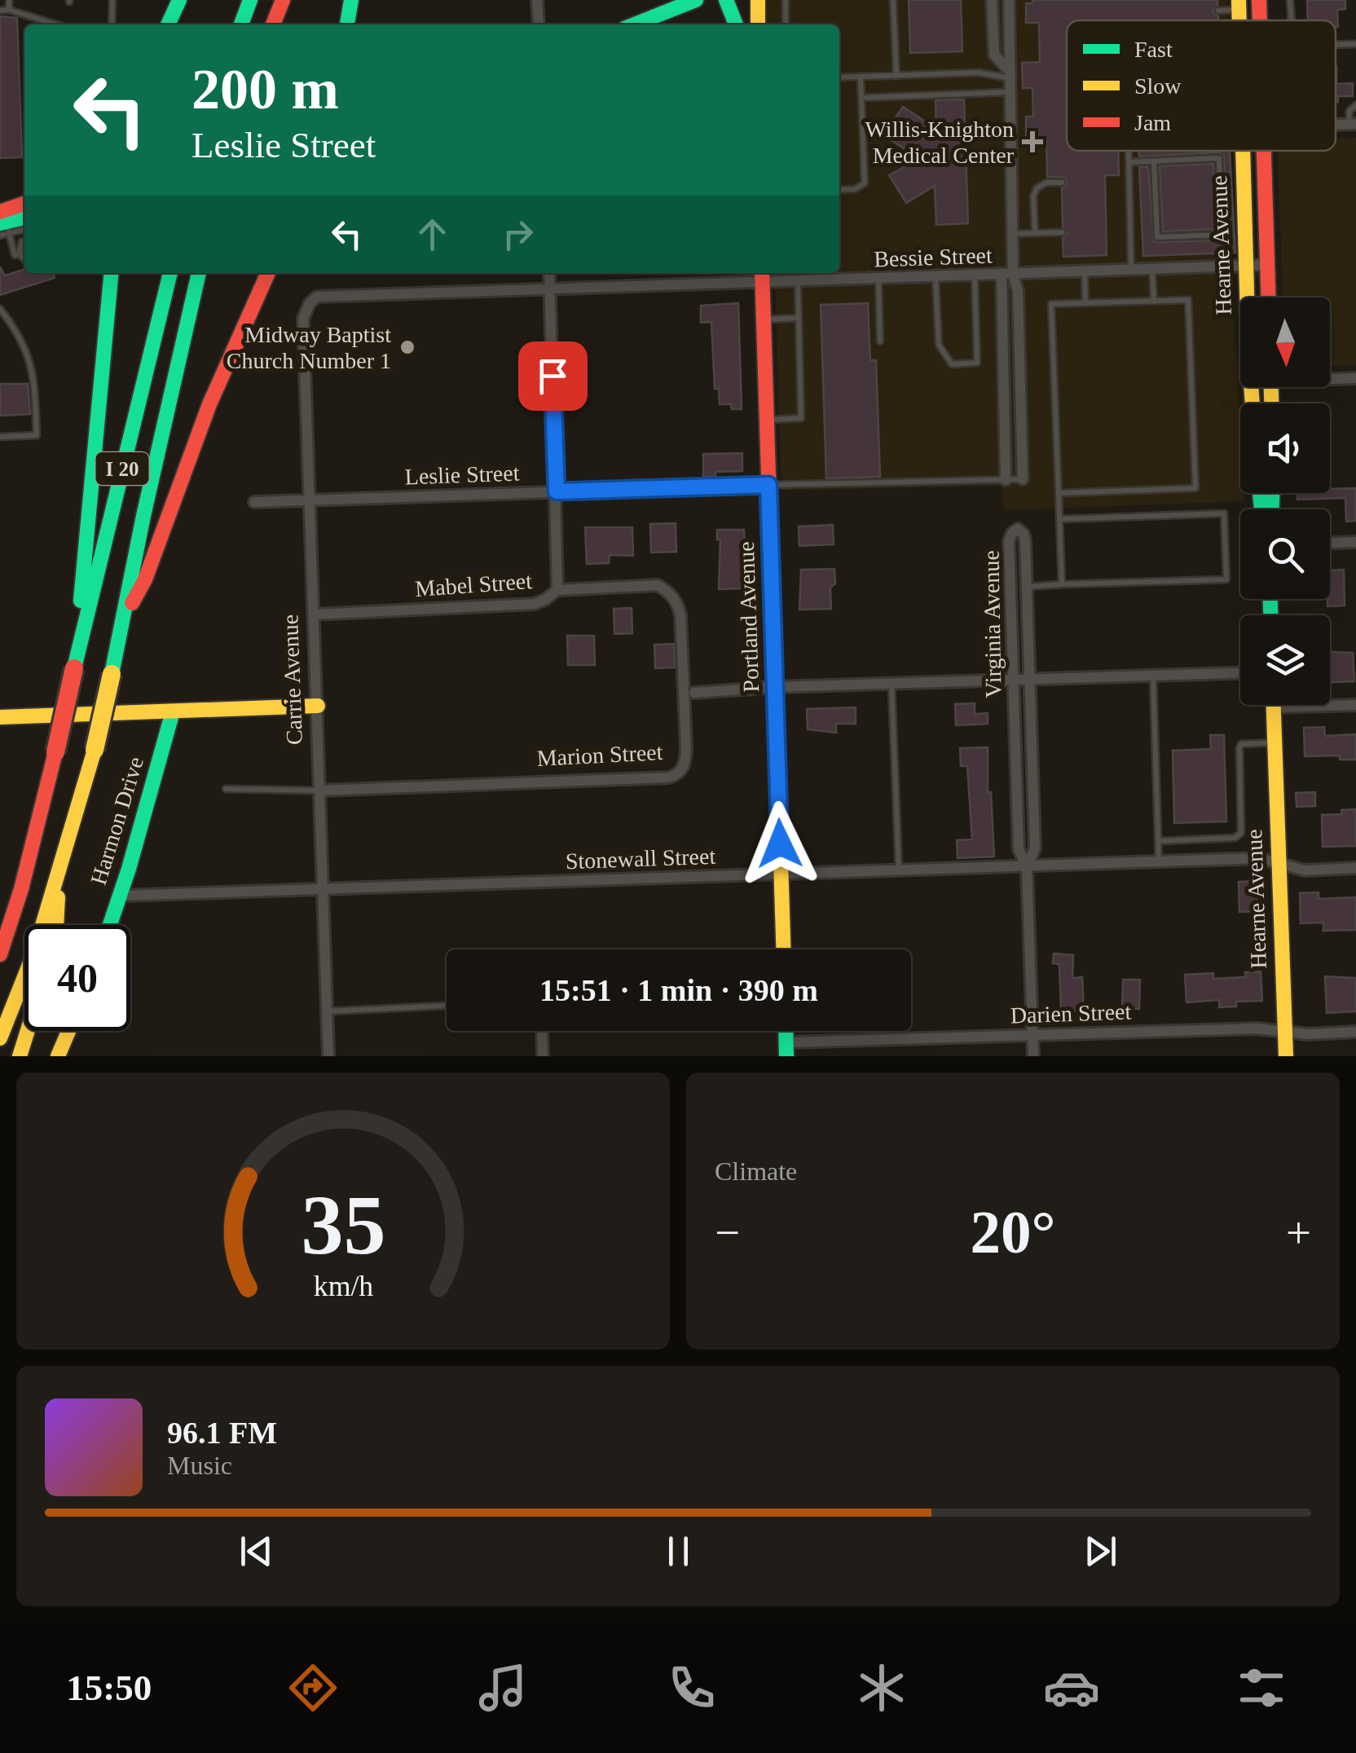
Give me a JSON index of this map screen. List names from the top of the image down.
{
  "streets": {
    "main road": [
      "Hearne Avenue",
      "I 20",
      "Portland Avenue",
      "Harmon Drive"
    ],
    "street": [
      "Bessie Street",
      "Leslie Street",
      "Mabel Street",
      "Virginia Avenue",
      "Carrie Avenue",
      "Marion Street",
      "Stonewall Street",
      "Darien Street"
    ]
  },
  "crossings": [
    ["Hearne Avenue", "Bessie Street"],
    ["Hearne Avenue", "Stonewall Street"],
    ["Hearne Avenue", "Darien Street"],
    ["Bessie Street", "Mabel Street"],
    ["Bessie Street", "Portland Avenue"],
    ["Bessie Street", "Carrie Avenue"],
    ["Leslie Street", "Mabel Street"],
    ["Leslie Street", "Portland Avenue"],
    ["Leslie Street", "Carrie Avenue"],
    ["Mabel Street", "Carrie Avenue"],
    ["Mabel Street", "Marion Street"],
    ["Portland Avenue", "Stonewall Street"],
    ["Virginia Avenue", "Stonewall Street"],
    ["Virginia Avenue", "Darien Street"],
    ["Carrie Avenue", "Marion Street"],
    ["Carrie Avenue", "Stonewall Street"],
    ["Harmon Drive", "Stonewall Street"]
  ],
  "places": {
    "health": ["Willis-Knighton Medical Center"],
    "other": ["Midway Baptist Church Number 1"]
  },
  "legend": ["Fast", "Slow", "Jam"],
  "north": "bottom",
  "page": {
    "turn": ["200 m", "Leslie Street"],
    "limit": "40",
    "trip": "15:51 · 1 min · 390 m",
    "tile": "Climate",
    "heat": ["−", "20°", "+"],
    "song": ["96.1 FM", "Music"],
    "tabs": "15:50",
    "gauge": ["35", "km/h"]
  }
}
